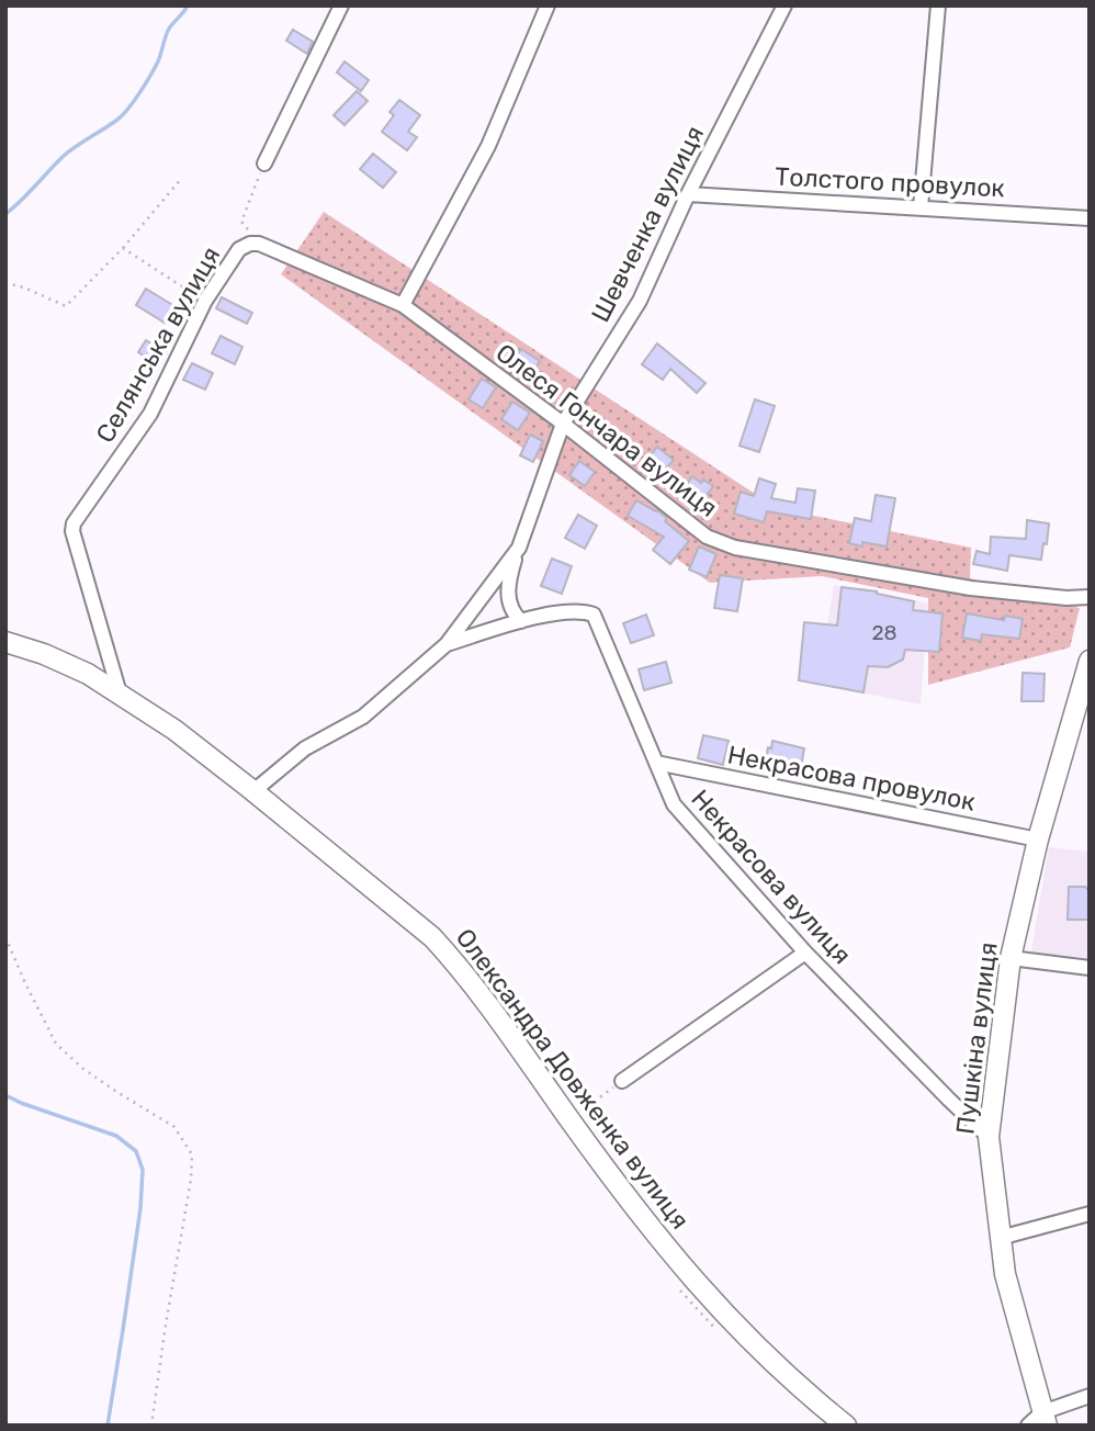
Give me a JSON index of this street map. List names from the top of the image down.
{
  "streets": {
    "street": [
      "Толстого провулок",
      "Шевченка вулиця",
      "Селянська вулиця",
      "Олеся Гончара вулиця",
      "Некрасова провулок",
      "Некрасова вулиця",
      "Пушкіна вулиця",
      "Олександра Довженка вулиця"
    ]
  },
  "crossings": [
    ["Толстого провулок", "Шевченка вулиця"],
    ["Шевченка вулиця", "Олеся Гончара вулиця"],
    ["Шевченка вулиця", "Некрасова вулиця"],
    ["Шевченка вулиця", "Олександра Довженка вулиця"],
    ["Селянська вулиця", "Олеся Гончара вулиця"],
    ["Селянська вулиця", "Олександра Довженка вулиця"],
    ["Некрасова провулок", "Некрасова вулиця"],
    ["Некрасова провулок", "Пушкіна вулиця"],
    ["Некрасова вулиця", "Пушкіна вулиця"]
  ],
  "house_numbers": ["28"]
}
